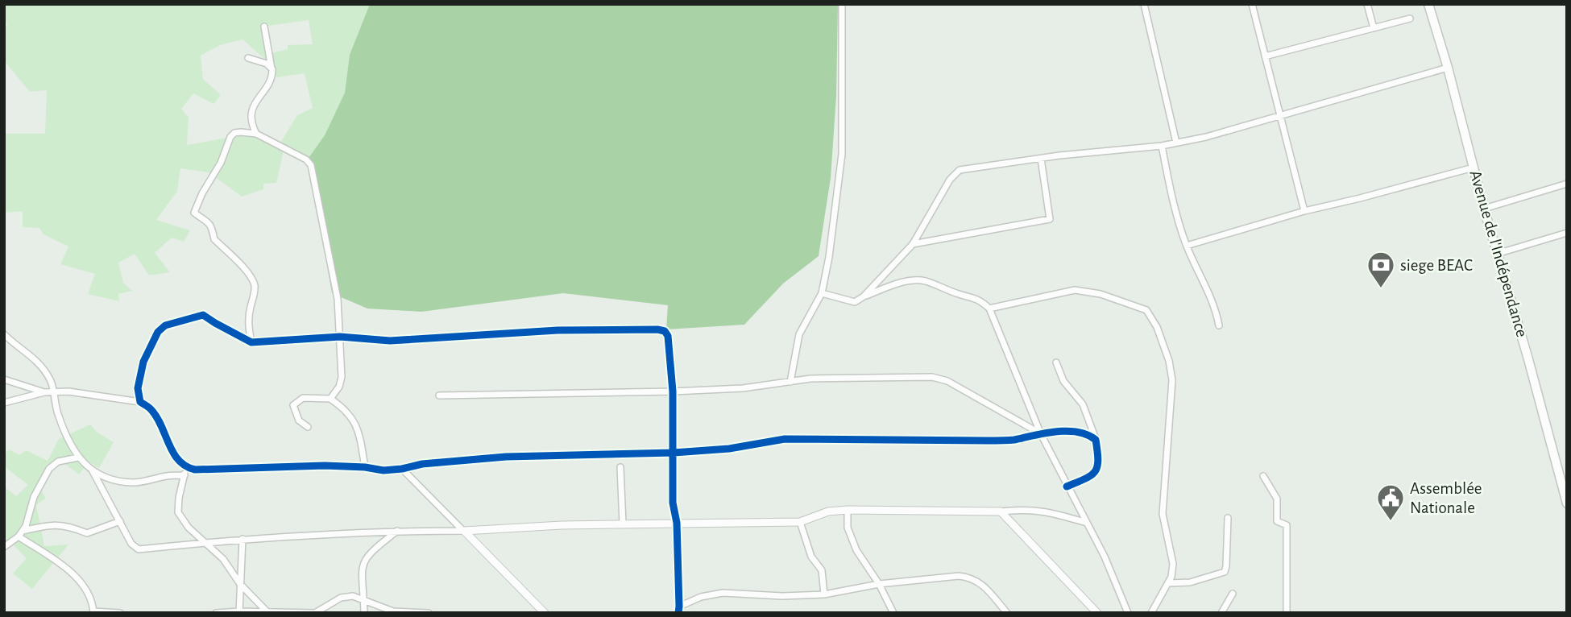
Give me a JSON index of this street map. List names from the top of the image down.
{
  "streets": {
    "main road": ["Avenue de l'Indépendance"]
  },
  "places": {
    "bank": ["siege BEAC"],
    "public building": ["Assemblée Nationale"]
  }
}
